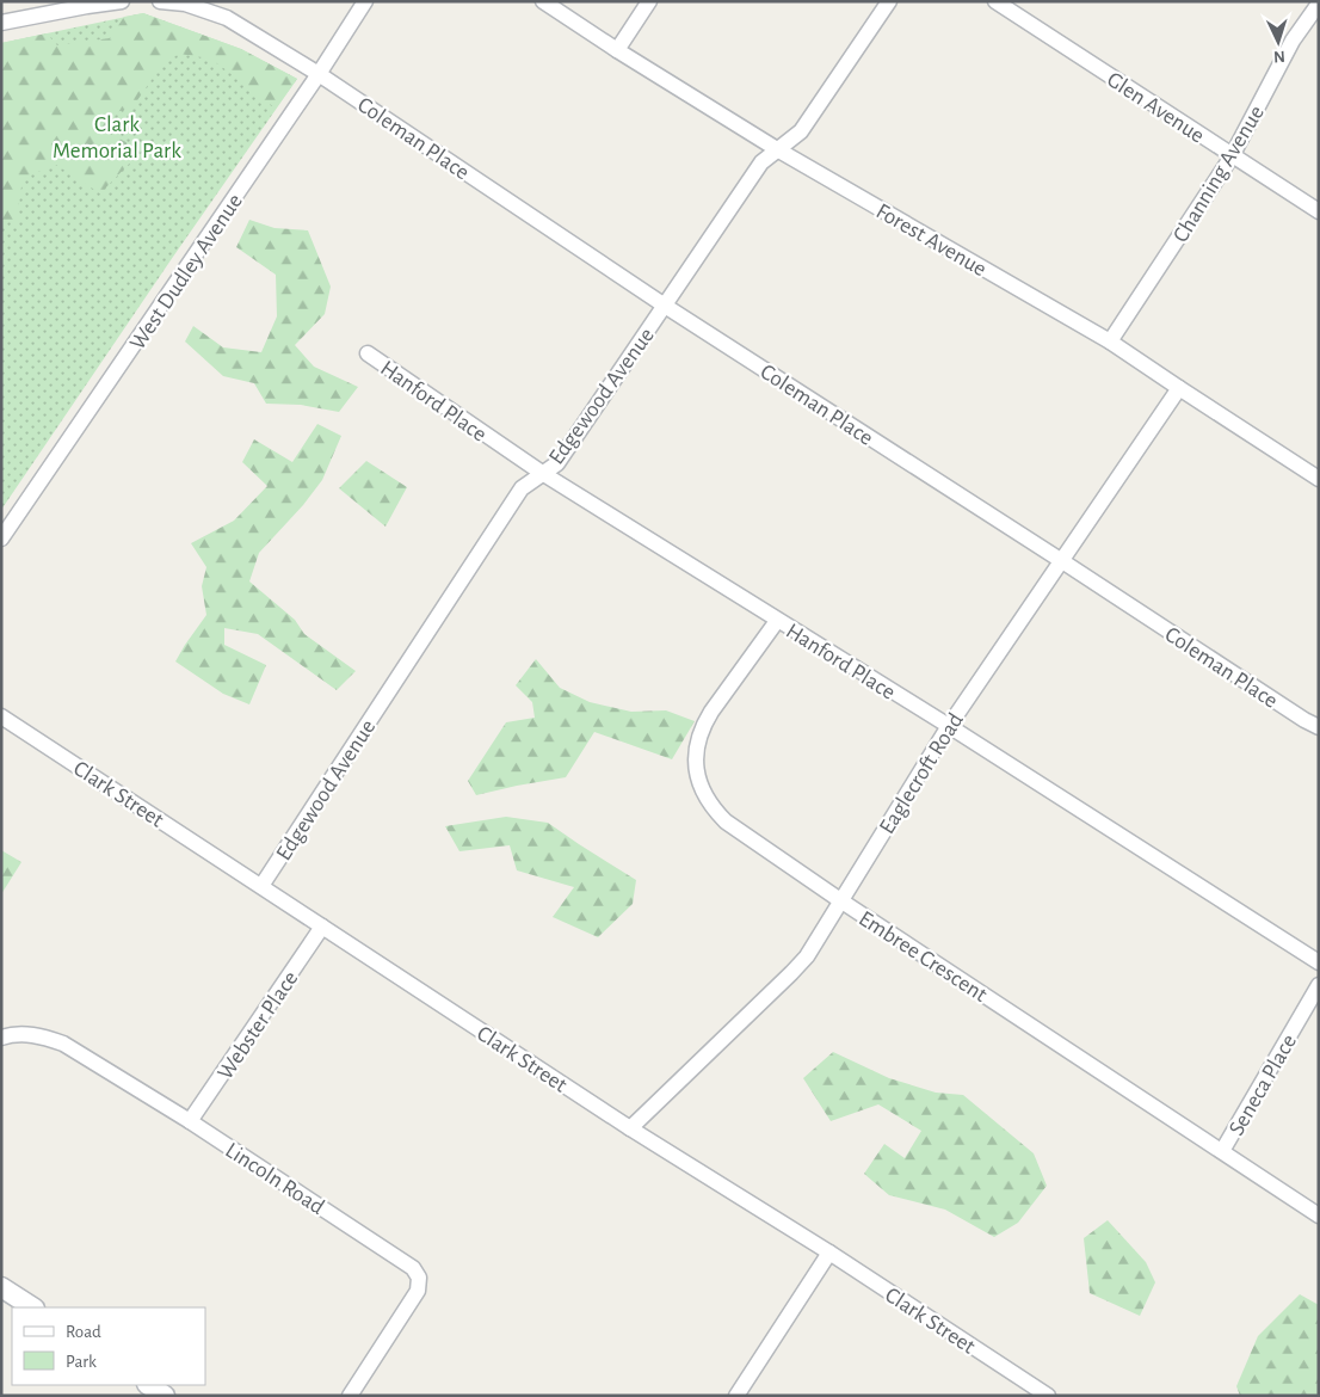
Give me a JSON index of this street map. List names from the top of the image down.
{
  "streets": {
    "street": [
      "Glen Avenue",
      "Coleman Place",
      "Channing Avenue",
      "Forest Avenue",
      "West Dudley Avenue",
      "Edgewood Avenue",
      "Hanford Place",
      "Eaglecroft Road",
      "Clark Street",
      "Embree Crescent",
      "Webster Place",
      "Seneca Place",
      "Lincoln Road"
    ]
  },
  "crossings": [
    ["Glen Avenue", "Channing Avenue"],
    ["Coleman Place", "West Dudley Avenue"],
    ["Coleman Place", "Edgewood Avenue"],
    ["Coleman Place", "Eaglecroft Road"],
    ["Channing Avenue", "Forest Avenue"],
    ["Forest Avenue", "Edgewood Avenue"],
    ["Forest Avenue", "Eaglecroft Road"],
    ["Edgewood Avenue", "Hanford Place"],
    ["Edgewood Avenue", "Clark Street"],
    ["Hanford Place", "Eaglecroft Road"],
    ["Hanford Place", "Embree Crescent"],
    ["Eaglecroft Road", "Clark Street"],
    ["Eaglecroft Road", "Embree Crescent"],
    ["Clark Street", "Webster Place"],
    ["Embree Crescent", "Seneca Place"],
    ["Webster Place", "Lincoln Road"]
  ],
  "parks": ["Clark Memorial Park"],
  "legend": ["Road", "Park"],
  "north": "bottom"
}
